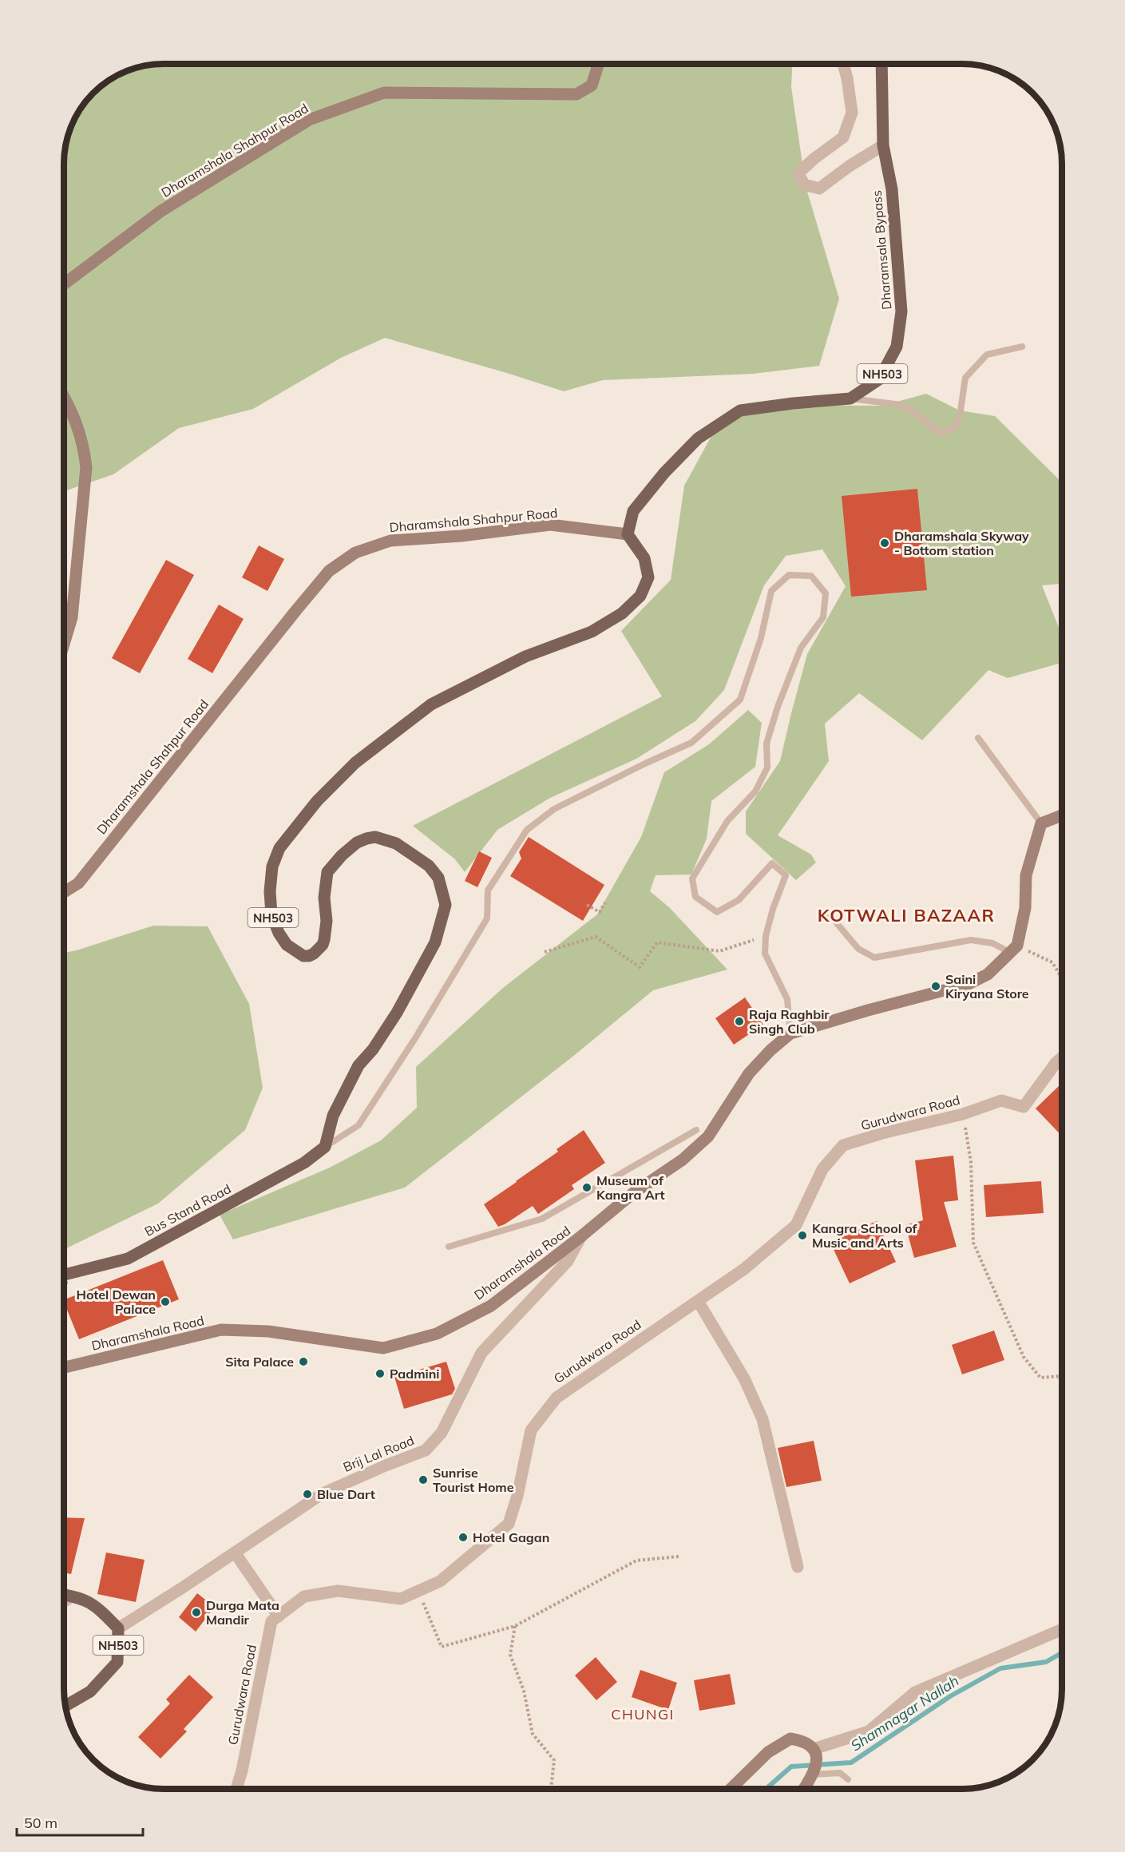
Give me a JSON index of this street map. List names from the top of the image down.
{
  "streets": {
    "main road": [
      "Dharamshala Shahpur Road",
      "Dharamsala Bypass",
      "NH503",
      "Bus Stand Road",
      "Dharamshala Road"
    ],
    "street": ["Gurudwara Road", "Brij Lal Road"]
  },
  "crossings": [
    ["Dharamshala Shahpur Road", "Dharamsala Bypass"],
    ["Dharamshala Shahpur Road", "NH503"],
    ["Dharamsala Bypass", "NH503"],
    ["NH503", "Bus Stand Road"],
    ["NH503", "Brij Lal Road"],
    ["Dharamshala Road", "Brij Lal Road"]
  ],
  "districts": ["KOTWALI BAZAAR", "CHUNGI"],
  "water": ["Shamnagar Nallah"],
  "places": [
    "Dharamshala Skyway - Bottom station",
    "Saini Kiryana Store",
    "Raja Raghbir Singh Club",
    "Museum of Kangra Art",
    "Kangra School of Music and Arts",
    "Hotel Dewan Palace",
    "Sita Palace",
    "Padmini",
    "Sunrise Tourist Home",
    "Blue Dart",
    "Hotel Gagan",
    "Durga Mata Mandir"
  ],
  "scale_bar": "50 m"
}
